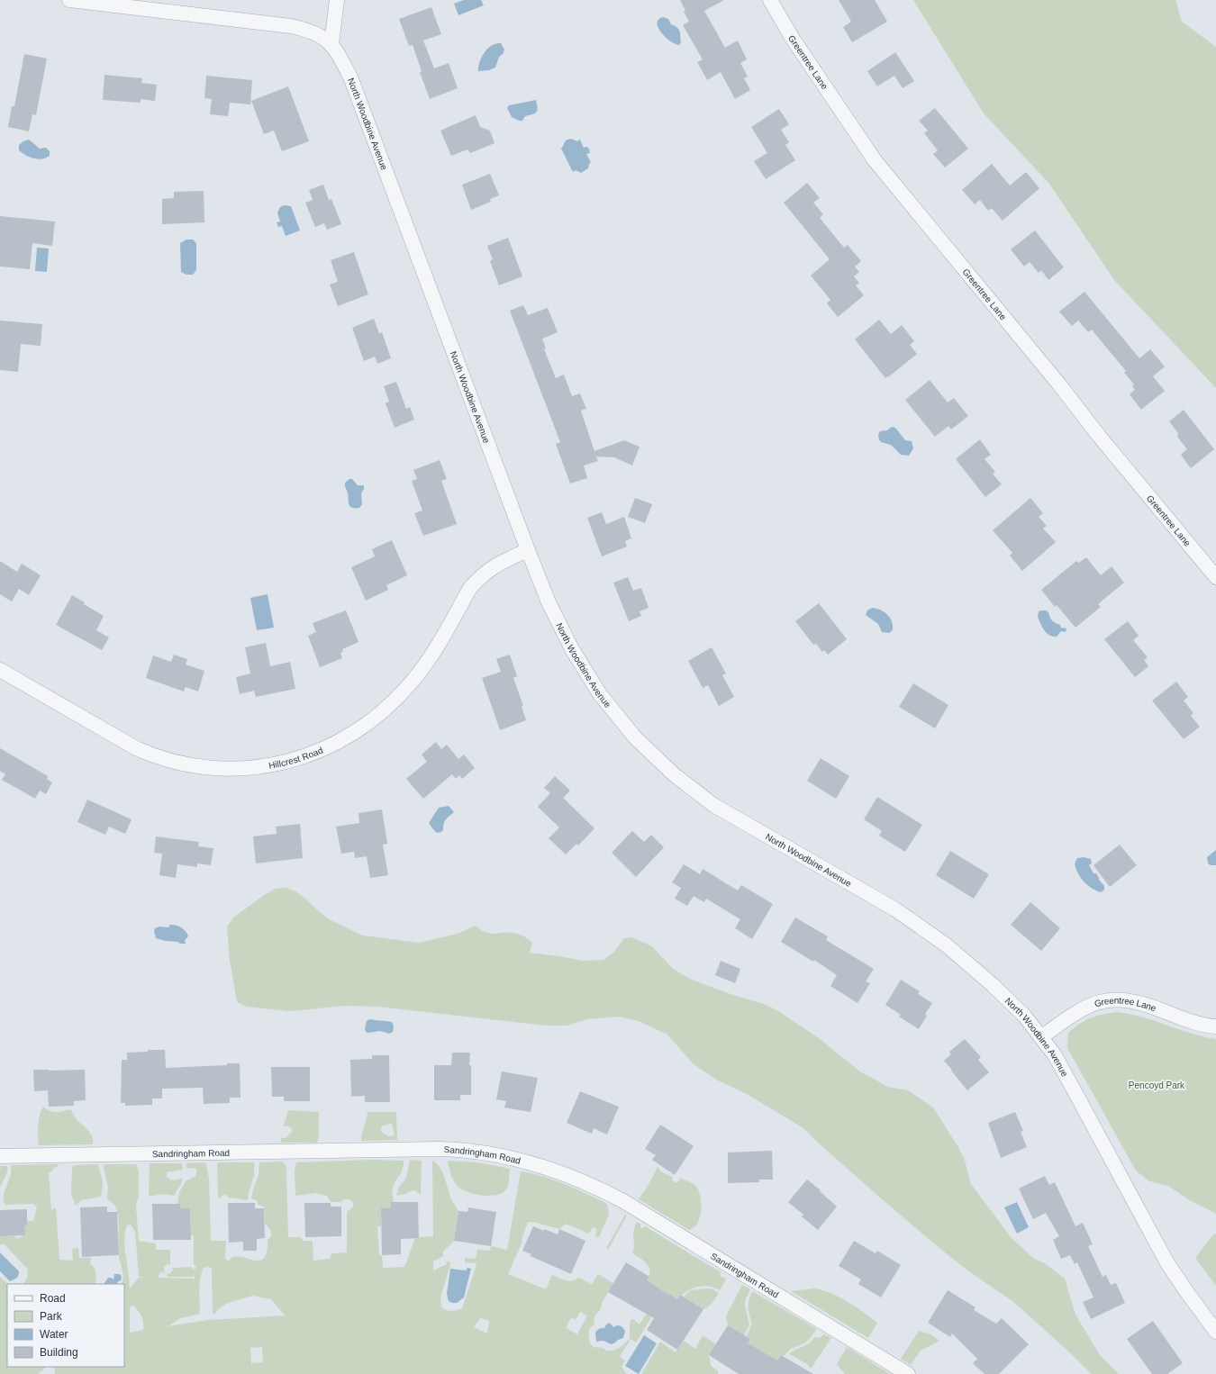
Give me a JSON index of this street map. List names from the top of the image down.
{
  "streets": {
    "street": [
      "Greentree Lane",
      "North Woodbine Avenue",
      "Hillcrest Road",
      "Sandringham Road"
    ]
  },
  "crossings": [
    ["Greentree Lane", "North Woodbine Avenue"],
    ["North Woodbine Avenue", "Hillcrest Road"]
  ],
  "parks": ["Pencoyd Park"],
  "legend": [
    "Road",
    "Park",
    "Water",
    "Building"
  ]
}
